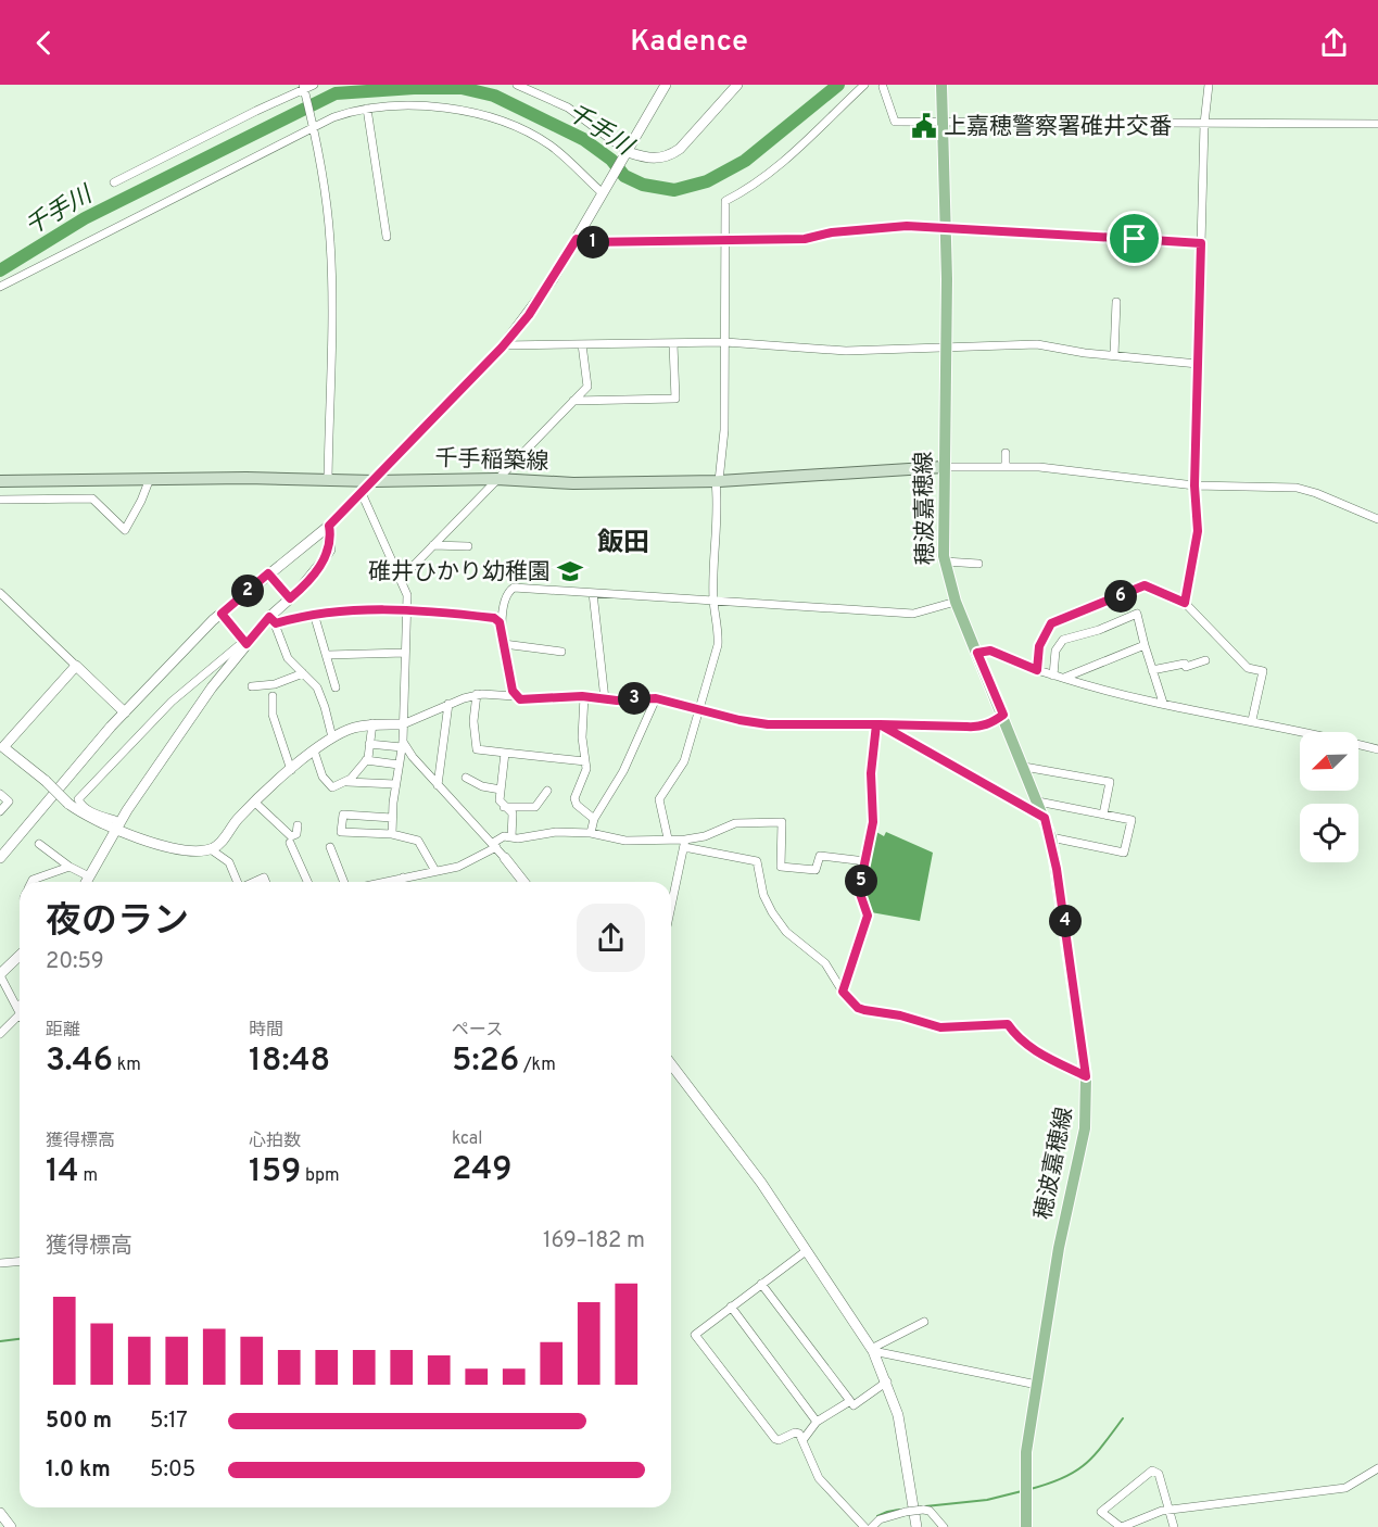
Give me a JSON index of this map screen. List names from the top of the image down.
{
  "streets": {
    "main road": ["千手稲築線", "穂波嘉穂線"]
  },
  "crossings": [
    ["千手稲築線", "穂波嘉穂線"]
  ],
  "districts": ["飯田"],
  "water": ["千手川"],
  "places": {
    "public building": ["上嘉穂警察署碓井交番"],
    "school or university": ["碓井ひかり幼稚園"]
  },
  "north": "bottom left",
  "page": {
    "header": "Kadence",
    "pins": [
      "1",
      "2",
      "6",
      "3",
      "5",
      "4"
    ],
    "heading": ["夜のラン", "20:59"],
    "stats": [
      ["距離", "3.46 km"],
      ["時間", "18:48"],
      ["ペース", "5:26 /km"],
      ["獲得標高", "14 m"],
      ["心拍数", "159 bpm"],
      ["kcal", "249"]
    ],
    "chart": ["獲得標高", "169–182 m"],
    "list": [
      {
        "name": "500 m",
        "note": "5:17"
      },
      {
        "name": "1.0 km",
        "note": "5:05"
      }
    ]
  }
}
